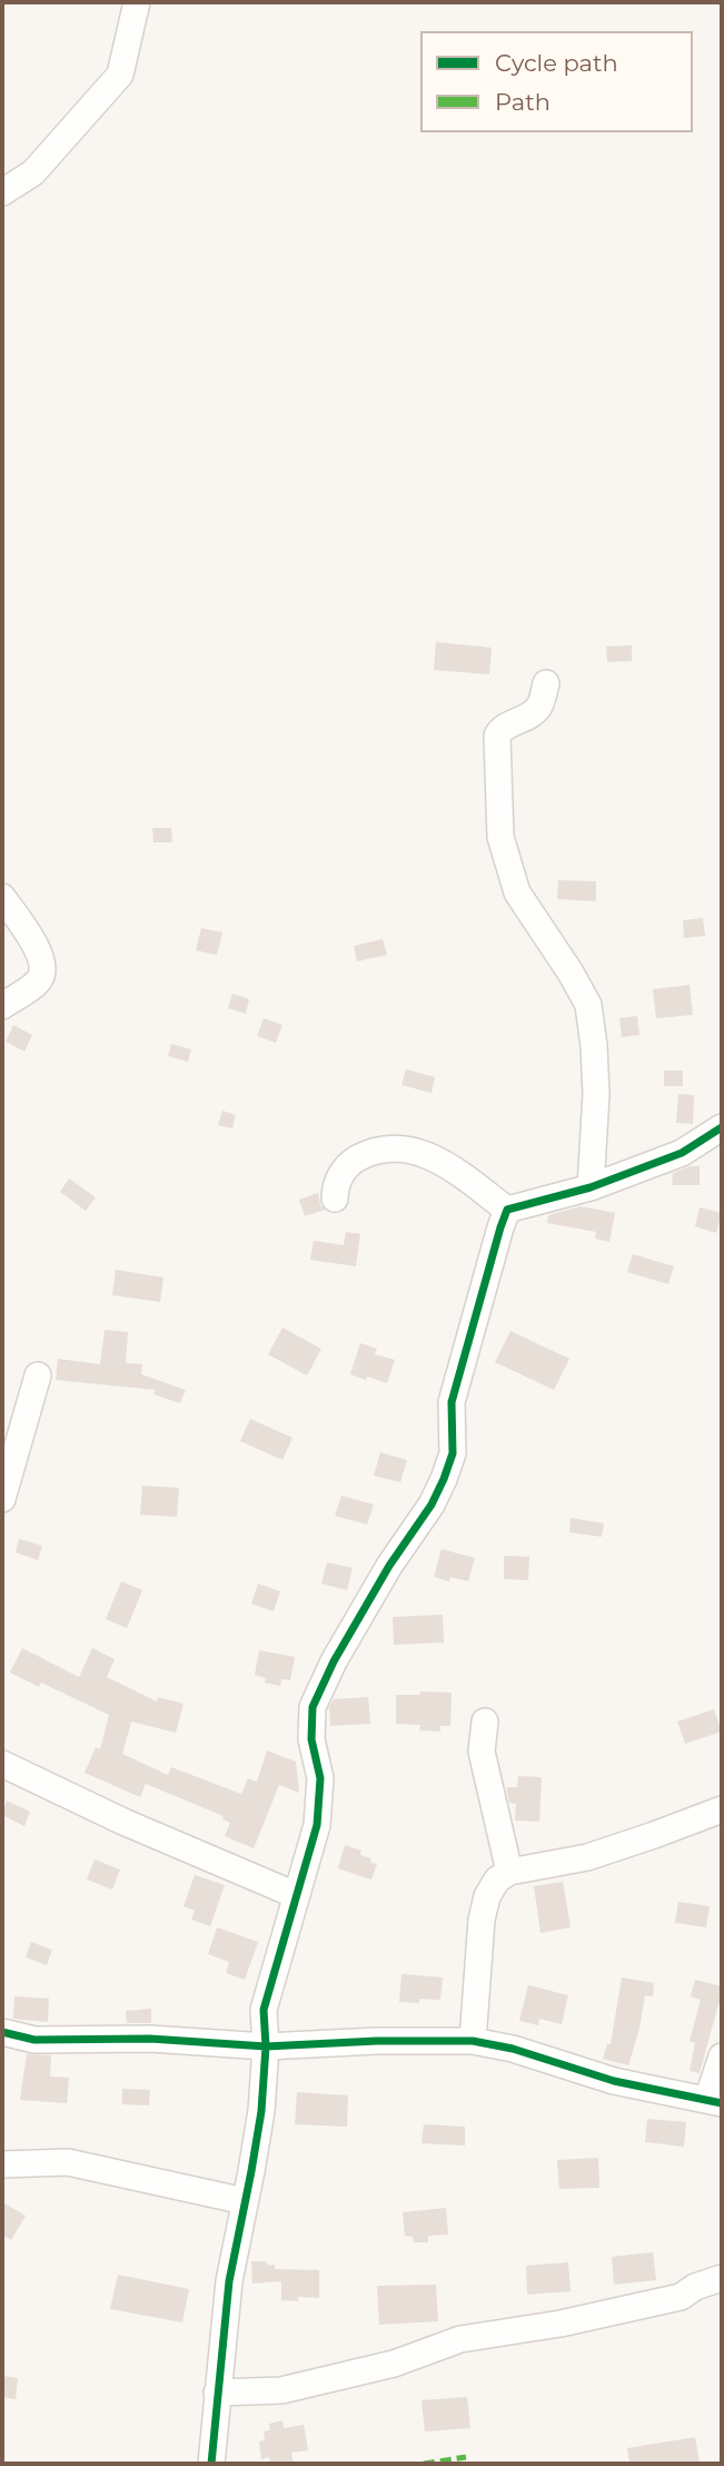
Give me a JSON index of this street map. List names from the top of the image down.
{
  "legend": ["Cycle path", "Path"]
}
